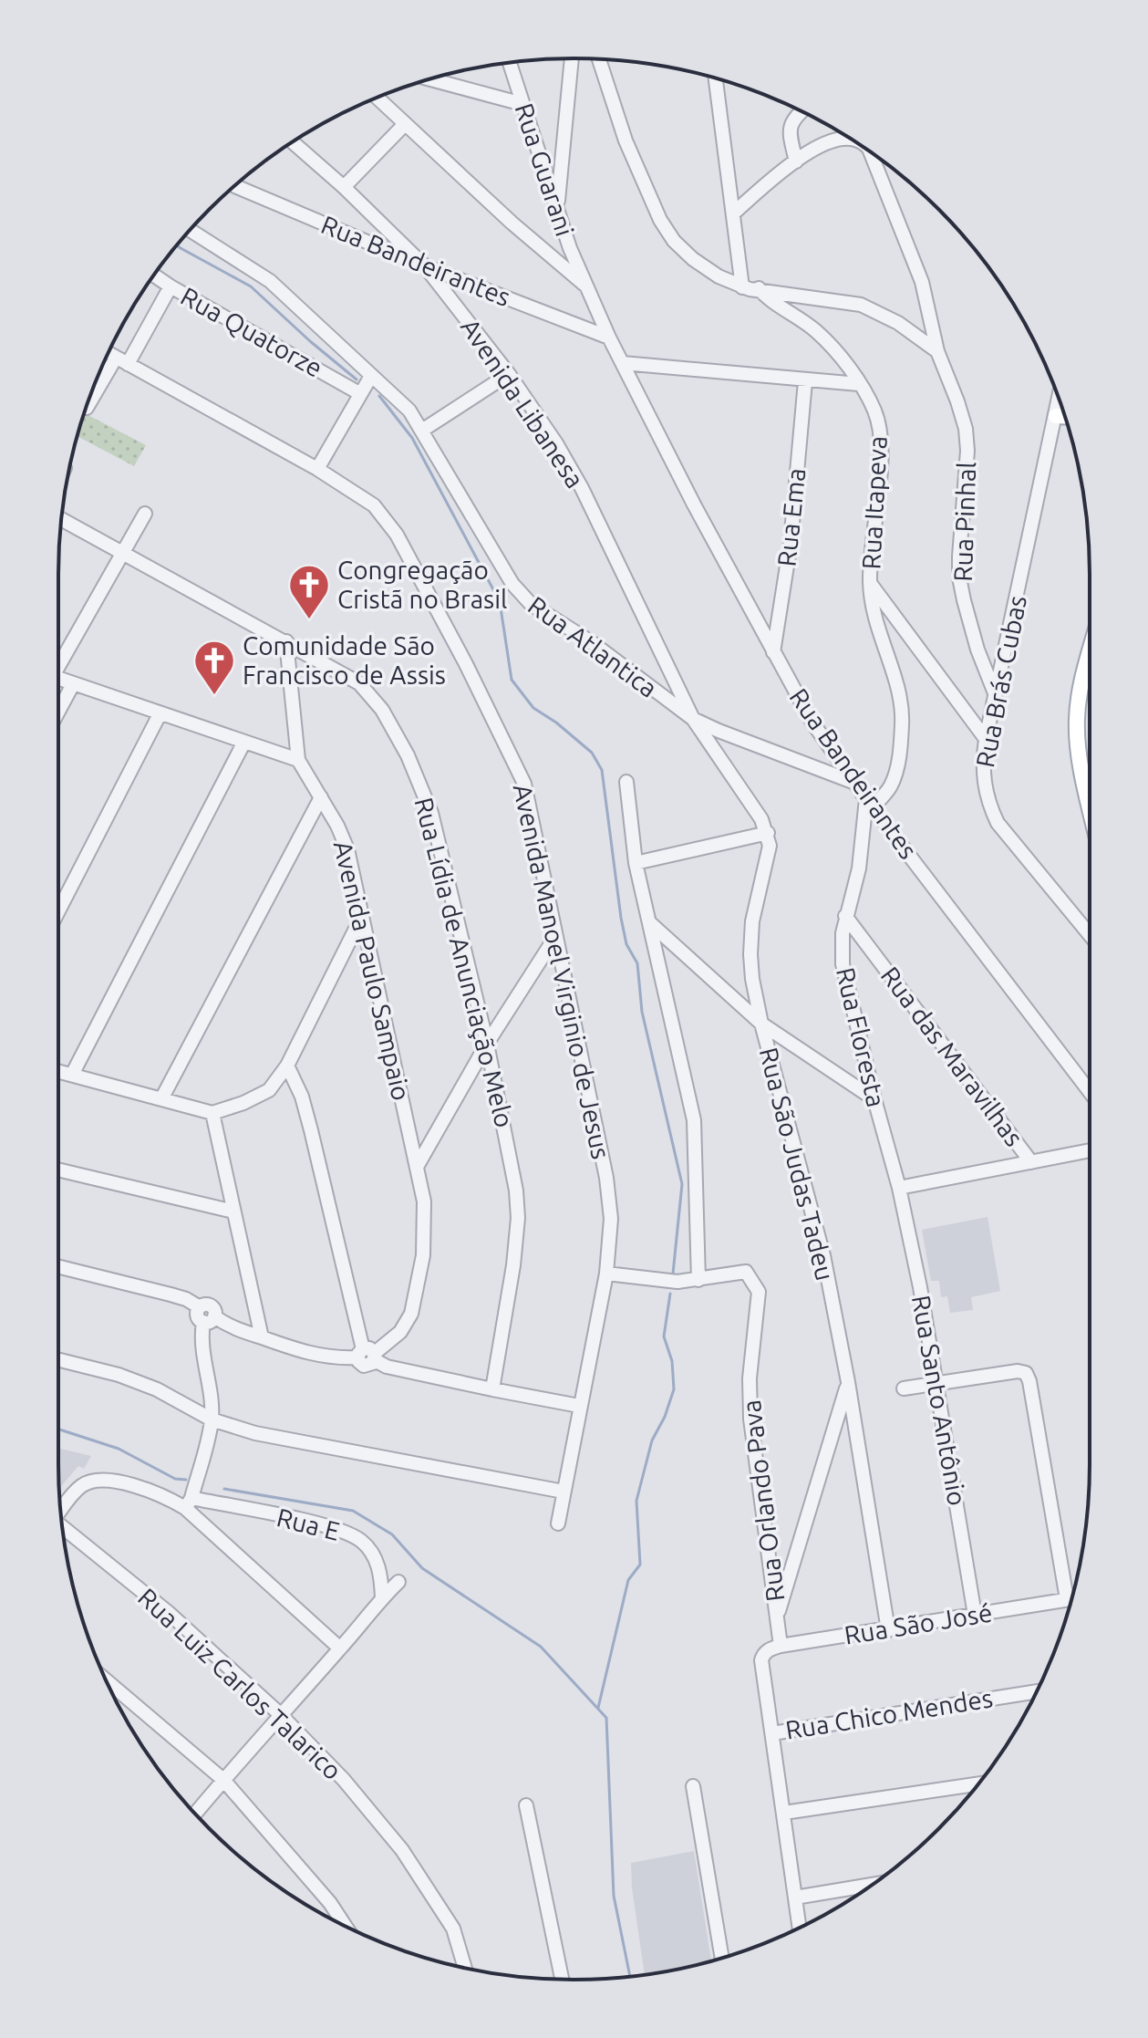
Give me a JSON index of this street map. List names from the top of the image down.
{
  "streets": {
    "street": [
      "Rua Guarani",
      "Rua Bandeirantes",
      "Rua Quatorze",
      "Avenida Libanesa",
      "Rua Itapeva",
      "Rua Ema",
      "Rua Pinhal",
      "Rua Atlantica",
      "Rua Brás Cubas",
      "Rua Lídia de Anunciação Melo",
      "Avenida Paulo Sampaio",
      "Avenida Manoel Virginio de Jesus",
      "Rua Floresta",
      "Rua das Maravilhas",
      "Rua São Judas Tadeu",
      "Rua Santo Antônio",
      "Rua Orlando Pava",
      "Rua E",
      "Rua São José",
      "Rua Luiz Carlos Talarico",
      "Rua Chico Mendes"
    ]
  },
  "crossings": [
    ["Rua Guarani", "Rua Bandeirantes"],
    ["Rua Bandeirantes", "Avenida Libanesa"],
    ["Rua Bandeirantes", "Rua Itapeva"],
    ["Rua Bandeirantes", "Rua Ema"],
    ["Rua Bandeirantes", "Rua Atlantica"],
    ["Rua Bandeirantes", "Rua Floresta"],
    ["Avenida Libanesa", "Rua Atlantica"],
    ["Rua Itapeva", "Rua Floresta"],
    ["Rua Pinhal", "Rua Brás Cubas"],
    ["Rua Floresta", "Rua das Maravilhas"],
    ["Rua Floresta", "Rua Santo Antônio"],
    ["Rua São Judas Tadeu", "Rua São José"],
    ["Rua Santo Antônio", "Rua São José"],
    ["Rua Orlando Pava", "Rua São José"],
    ["Rua São José", "Rua Chico Mendes"]
  ],
  "places": {
    "church": ["Congregação Cristã no Brasil", "Comunidade São Francisco de Assis"]
  }
}
